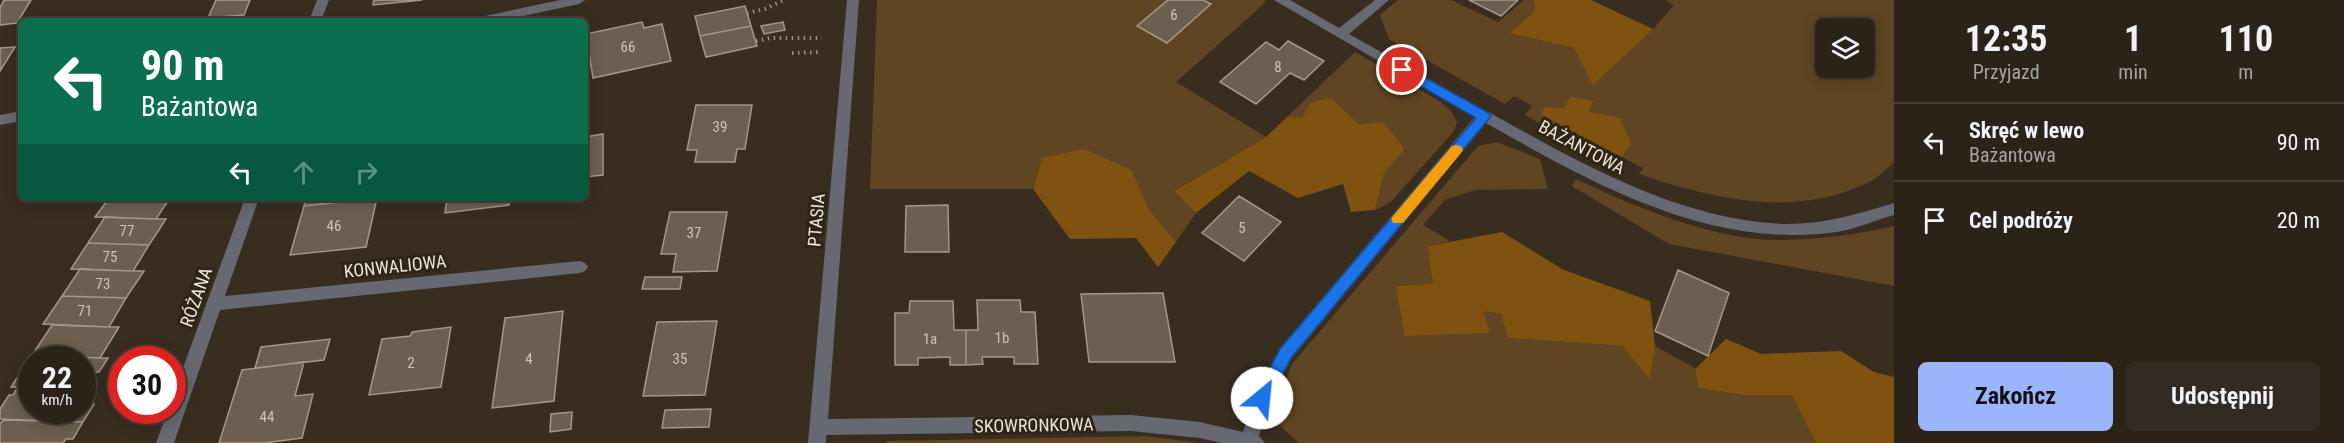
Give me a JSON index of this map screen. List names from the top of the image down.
{
  "streets": {
    "street": [
      "BAŻANTOWA",
      "PTASIA",
      "KONWALIOWA",
      "RÓŻANA",
      "SKOWRONKOWA"
    ]
  },
  "crossings": [
    ["BAŻANTOWA", "SKOWRONKOWA"],
    ["PTASIA", "SKOWRONKOWA"],
    ["KONWALIOWA", "RÓŻANA"]
  ],
  "house_numbers": [
    "6",
    "66",
    "8",
    "39",
    "46",
    "5",
    "77",
    "37",
    "75",
    "73",
    "71",
    "1b",
    "1a",
    "4",
    "35",
    "2",
    "44"
  ],
  "page": {
    "eta": [
      "12:35",
      "Przyjazd",
      "1",
      "min",
      "110",
      "m"
    ],
    "turn": ["90 m", "Bażantowa"],
    "list": [
      {
        "name": "Skręć w lewo",
        "note": "Bażantowa",
        "value": "90 m"
      },
      {
        "name": "Cel podróży",
        "value": "20 m"
      }
    ],
    "speed": "22 km/h",
    "limit": "30",
    "buttons": ["Zakończ", "Udostępnij"]
  }
}
